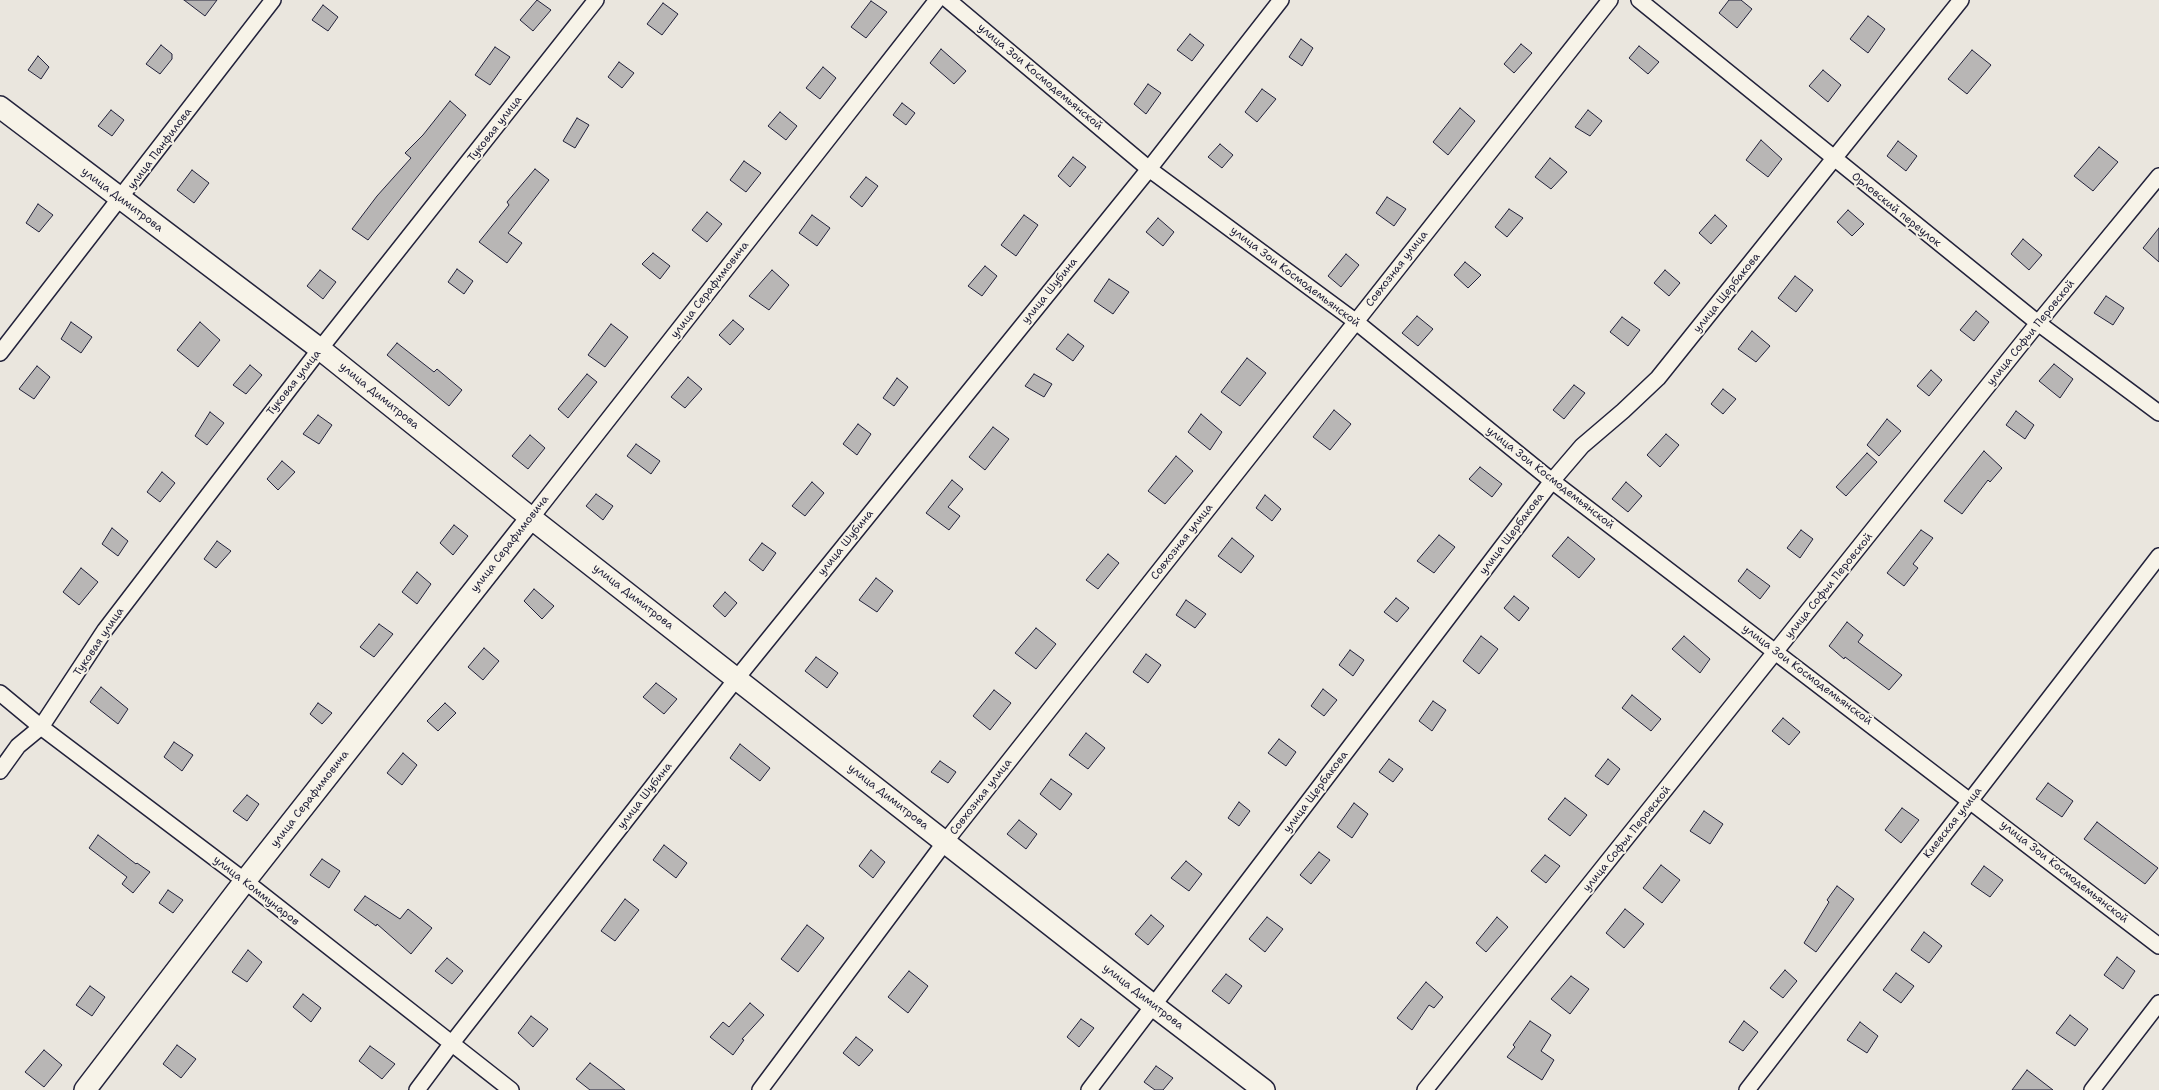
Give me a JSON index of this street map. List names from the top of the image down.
{
  "streets": {
    "street": [
      "улица Зои Космодемьянской",
      "Туковая улица",
      "улица Панфилова",
      "улица Димитрова",
      "Орловский переулок",
      "Совхозная улица",
      "улица Серафимовича",
      "улица Шубина",
      "улица Щербакова",
      "улица Софьи Перовской",
      "Киевская улица",
      "улица Коммунаров"
    ]
  },
  "crossings": [
    ["улица Зои Космодемьянской", "Совхозная улица"],
    ["улица Зои Космодемьянской", "улица Шубина"],
    ["улица Зои Космодемьянской", "улица Щербакова"],
    ["улица Зои Космодемьянской", "улица Софьи Перовской"],
    ["улица Зои Космодемьянской", "Киевская улица"],
    ["Туковая улица", "улица Димитрова"],
    ["Туковая улица", "улица Коммунаров"],
    ["улица Панфилова", "улица Димитрова"],
    ["улица Димитрова", "Совхозная улица"],
    ["улица Димитрова", "улица Серафимовича"],
    ["улица Димитрова", "улица Шубина"],
    ["улица Димитрова", "улица Щербакова"],
    ["Орловский переулок", "улица Щербакова"],
    ["Орловский переулок", "улица Софьи Перовской"],
    ["улица Серафимовича", "улица Коммунаров"],
    ["улица Шубина", "улица Коммунаров"]
  ]
}
